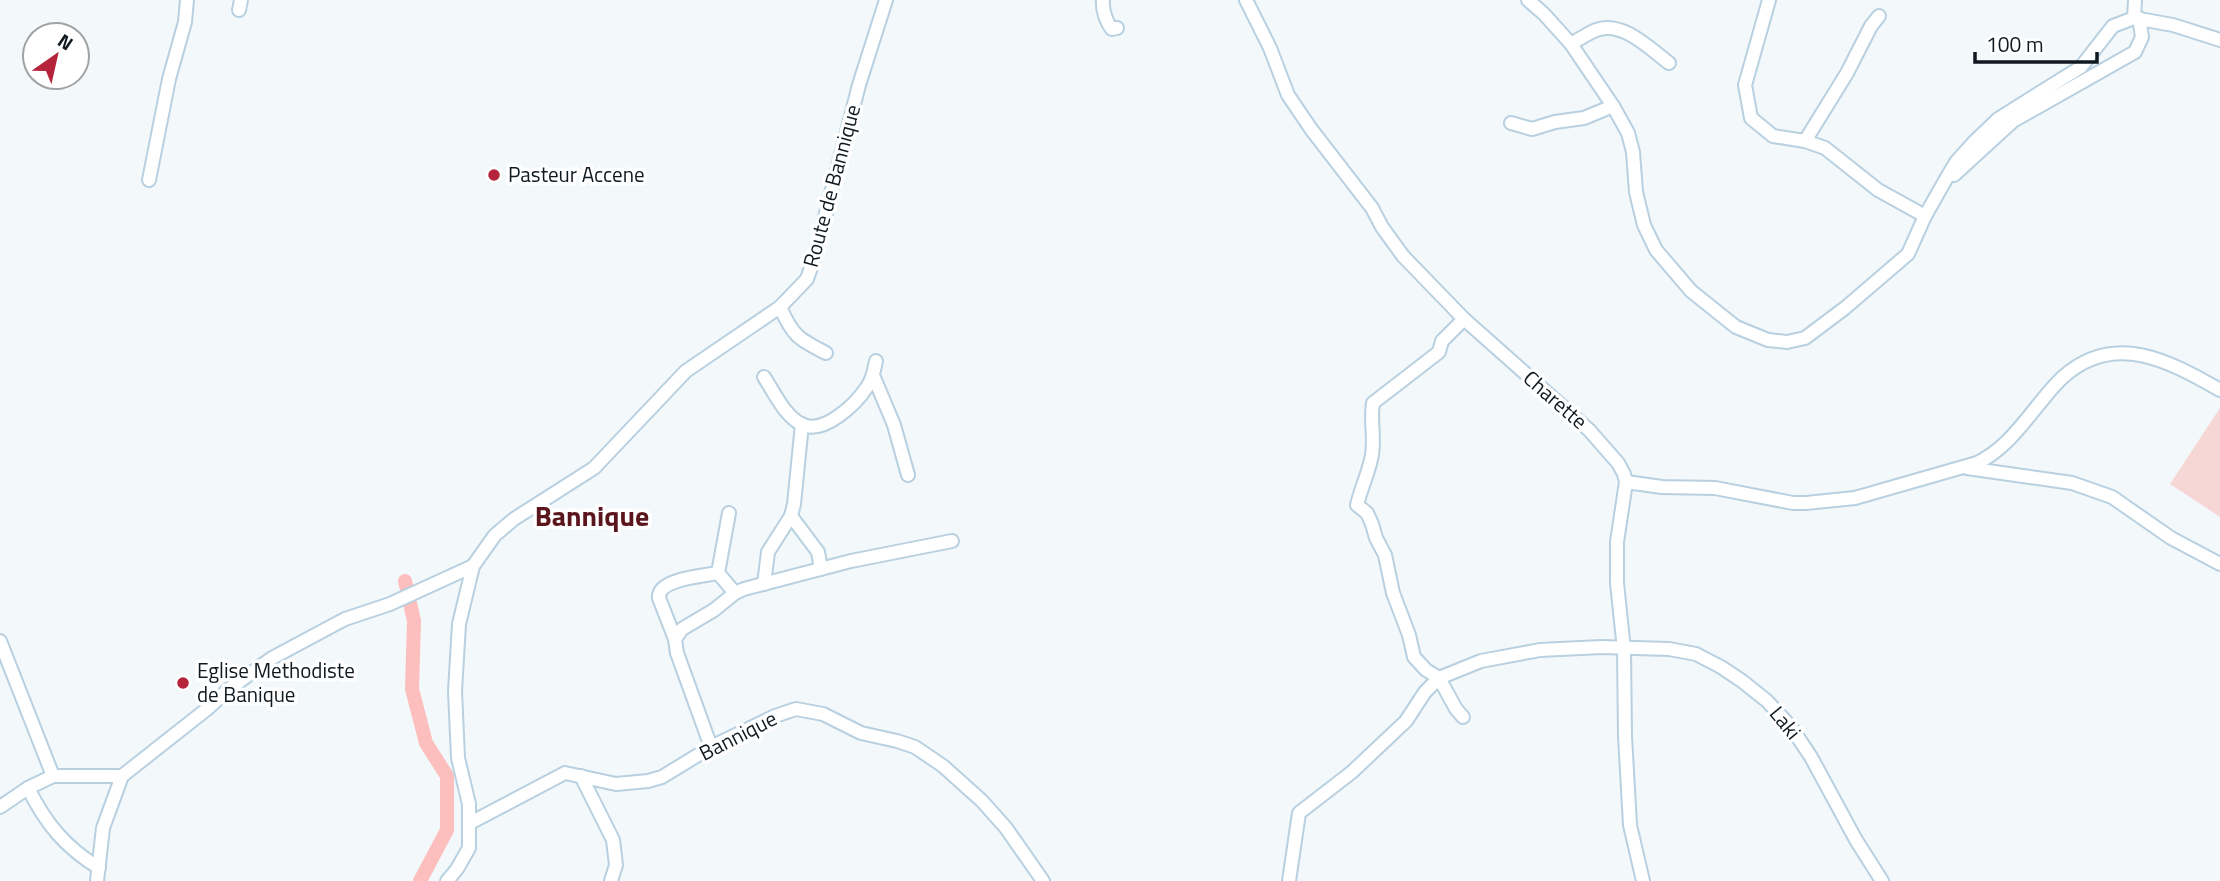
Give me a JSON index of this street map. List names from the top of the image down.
{
  "streets": {
    "street": [
      "Route de Bannique",
      "Charette",
      "Laki",
      "Bannique"
    ]
  },
  "crossings": [
    ["Route de Bannique", "Bannique"]
  ],
  "districts": ["Bannique"],
  "places": ["Pasteur Accene", "Eglise Methodiste de Banique"],
  "scale_bar": "100 m",
  "north": "top right"
}
